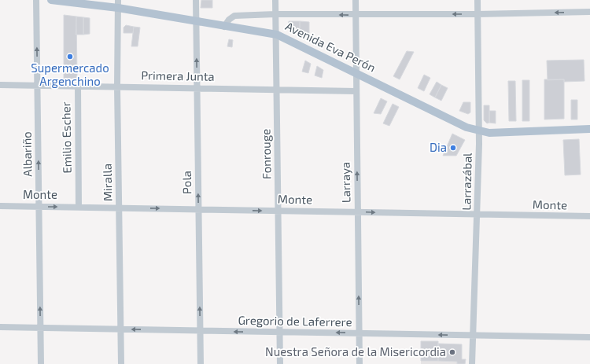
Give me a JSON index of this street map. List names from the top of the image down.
{
  "streets": {
    "main road": ["Avenida Eva Perón"],
    "street": [
      "Primera Junta",
      "Emilio Escher",
      "Albariño",
      "Fonrouge",
      "Larrazábal",
      "Miralla",
      "Pola",
      "Larraya",
      "Monte",
      "Gregorio de Laferrere"
    ]
  },
  "crossings": [
    ["Avenida Eva Perón", "Fonrouge"],
    ["Avenida Eva Perón", "Larrazábal"],
    ["Avenida Eva Perón", "Miralla"],
    ["Avenida Eva Perón", "Pola"],
    ["Avenida Eva Perón", "Larraya"],
    ["Primera Junta", "Emilio Escher"],
    ["Primera Junta", "Albariño"],
    ["Primera Junta", "Fonrouge"],
    ["Primera Junta", "Miralla"],
    ["Primera Junta", "Pola"],
    ["Primera Junta", "Larraya"],
    ["Emilio Escher", "Monte"],
    ["Albariño", "Monte"],
    ["Albariño", "Gregorio de Laferrere"],
    ["Fonrouge", "Monte"],
    ["Fonrouge", "Gregorio de Laferrere"],
    ["Larrazábal", "Monte"],
    ["Larrazábal", "Gregorio de Laferrere"],
    ["Miralla", "Monte"],
    ["Miralla", "Gregorio de Laferrere"],
    ["Pola", "Monte"],
    ["Pola", "Gregorio de Laferrere"],
    ["Larraya", "Monte"],
    ["Larraya", "Gregorio de Laferrere"]
  ],
  "one_way": [
    "Albariño",
    "Pola",
    "Larraya",
    "Monte",
    "Gregorio de Laferrere"
  ],
  "places": ["Supermercado Argenchino", "Dia", "Nuestra Señora de la Misericordia"]
}
